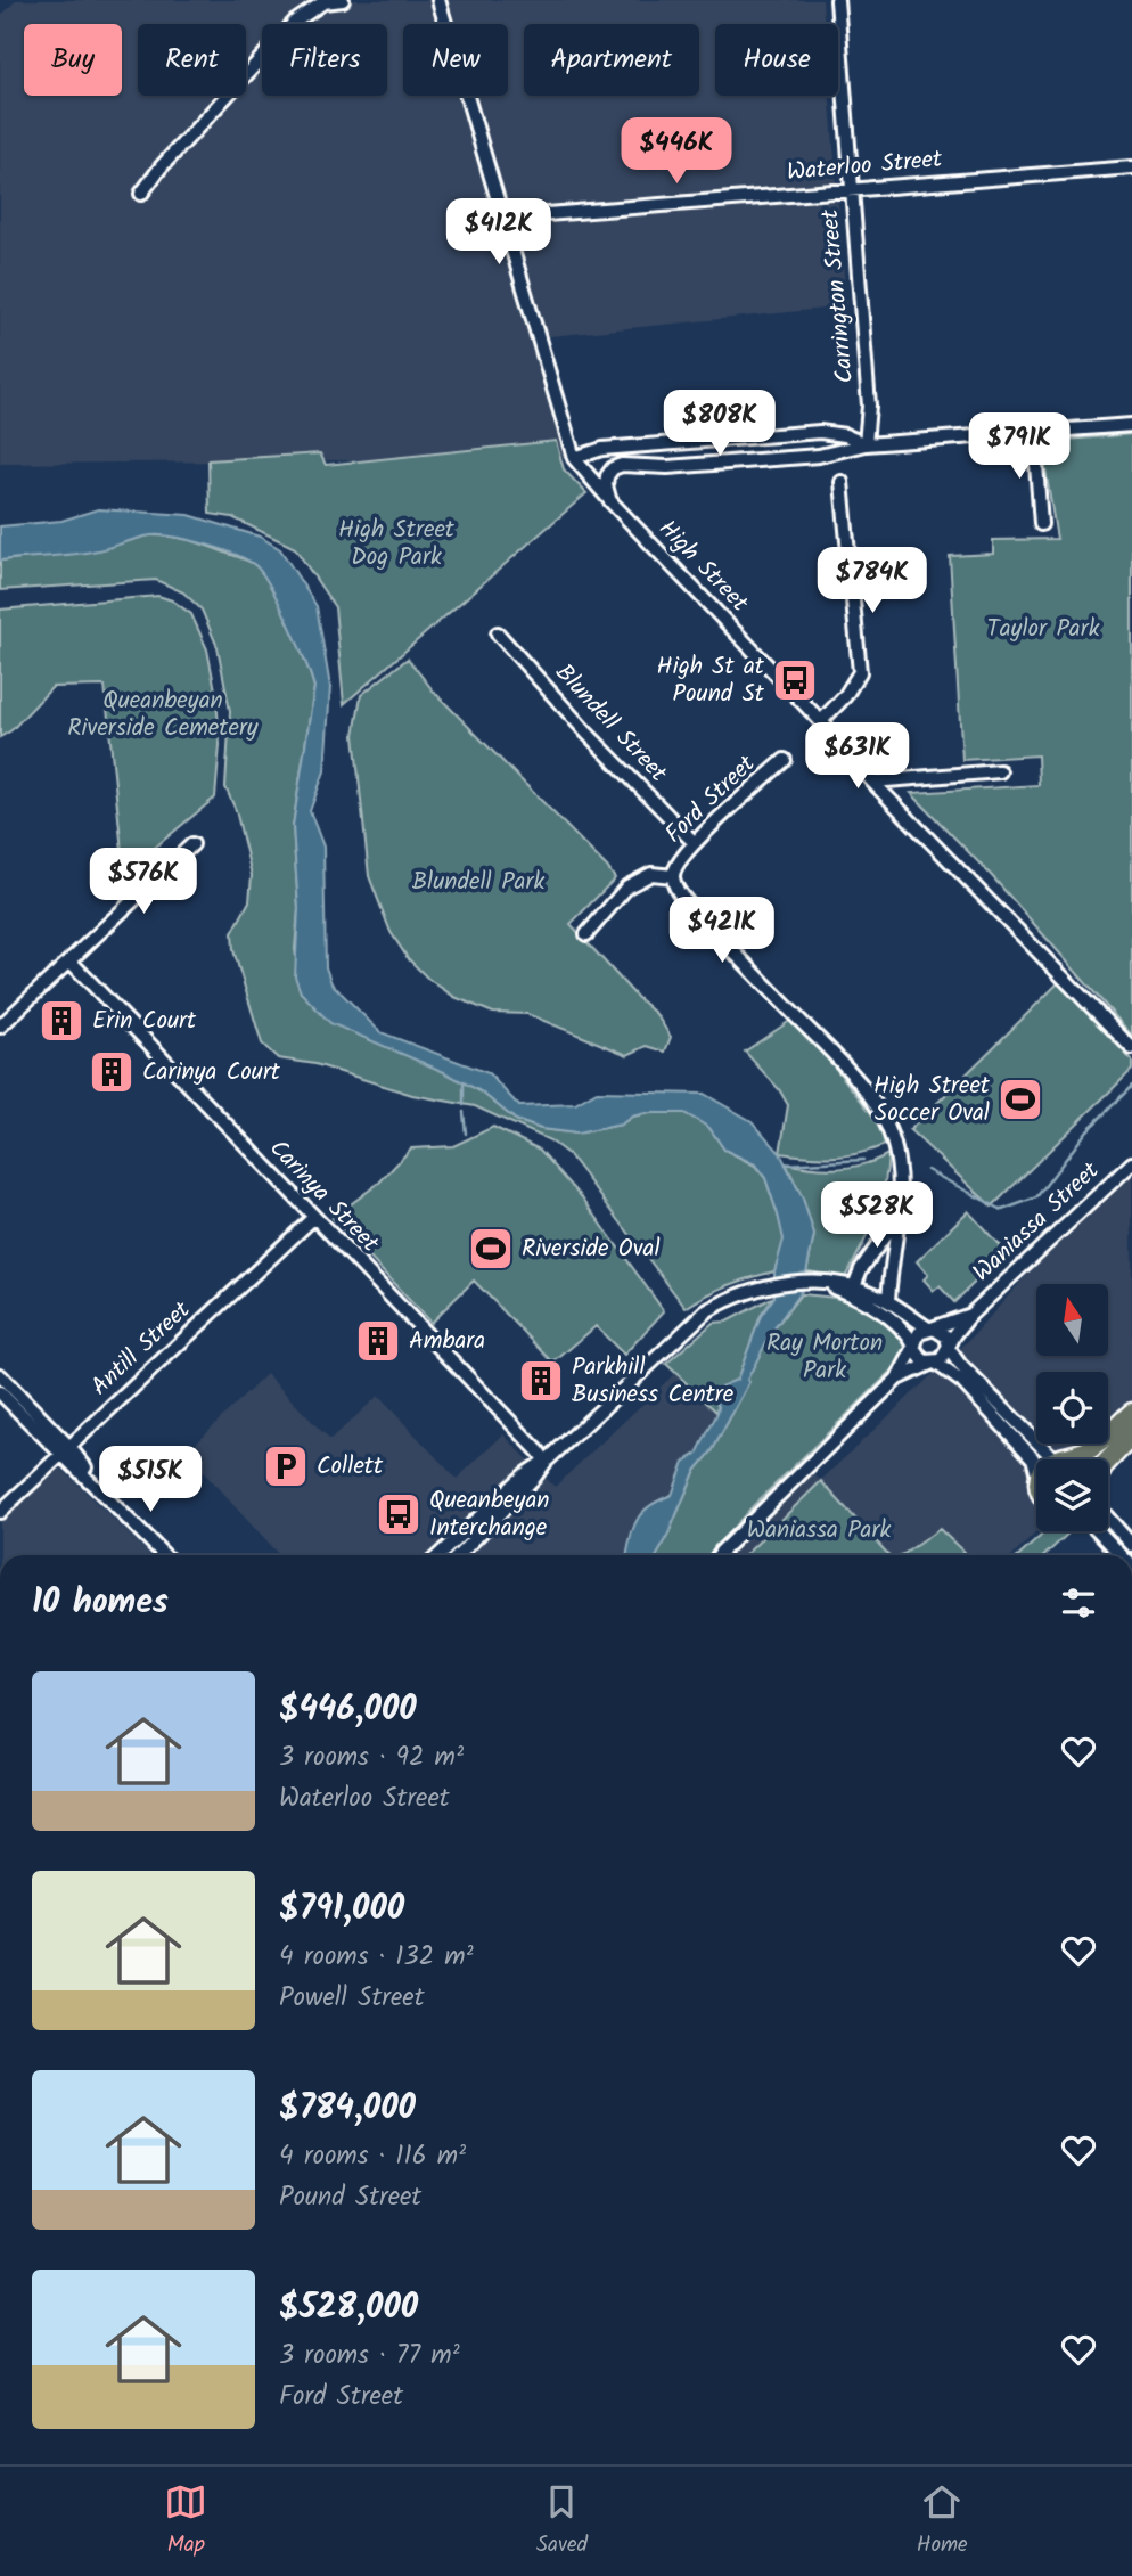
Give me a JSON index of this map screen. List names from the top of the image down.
{
  "streets": {
    "street": [
      "Waterloo Street",
      "Carrington Street",
      "High Street",
      "Blundell Street",
      "Ford Street",
      "Carinya Street",
      "Waniassa Street",
      "Antill Street"
    ]
  },
  "crossings": [
    ["Waterloo Street", "Carrington Street"],
    ["Waterloo Street", "High Street"],
    ["Blundell Street", "Ford Street"],
    ["Carinya Street", "Antill Street"]
  ],
  "parks": [
    "High Street Dog Park",
    "Taylor Park",
    "Queanbeyan Riverside Cemetery",
    "Blundell Park",
    "Ray Morton Park",
    "Waniassa Park"
  ],
  "places": {
    "bus stop": ["High St at Pound St", "Queanbeyan Interchange"],
    "building": [
      "Erin Court",
      "Carinya Court",
      "Ambara",
      "Parkhill Business Centre"
    ],
    "sports": ["High Street Soccer Oval", "Riverside Oval"],
    "parking": ["Collett"]
  },
  "north": "top",
  "page": {
    "chip": [
      "Buy",
      "Rent",
      "Filters",
      "New",
      "Apartment",
      "House"
    ],
    "price": [
      "$446K",
      "$412K",
      "$808K",
      "$791K",
      "$784K",
      "$631K",
      "$576K",
      "$421K",
      "$528K",
      "$515K"
    ],
    "heading": "10 homes",
    "list": [
      {
        "name": "$446,000",
        "note": "3 rooms · 92 m² · Waterloo Street"
      },
      {
        "name": "$791,000",
        "note": "4 rooms · 132 m² · Powell Street"
      },
      {
        "name": "$784,000",
        "note": "4 rooms · 116 m² · Pound Street"
      },
      {
        "name": "$528,000",
        "note": "3 rooms · 77 m² · Ford Street"
      }
    ],
    "tabs": ["Map", "Saved", "Home"]
  }
}
